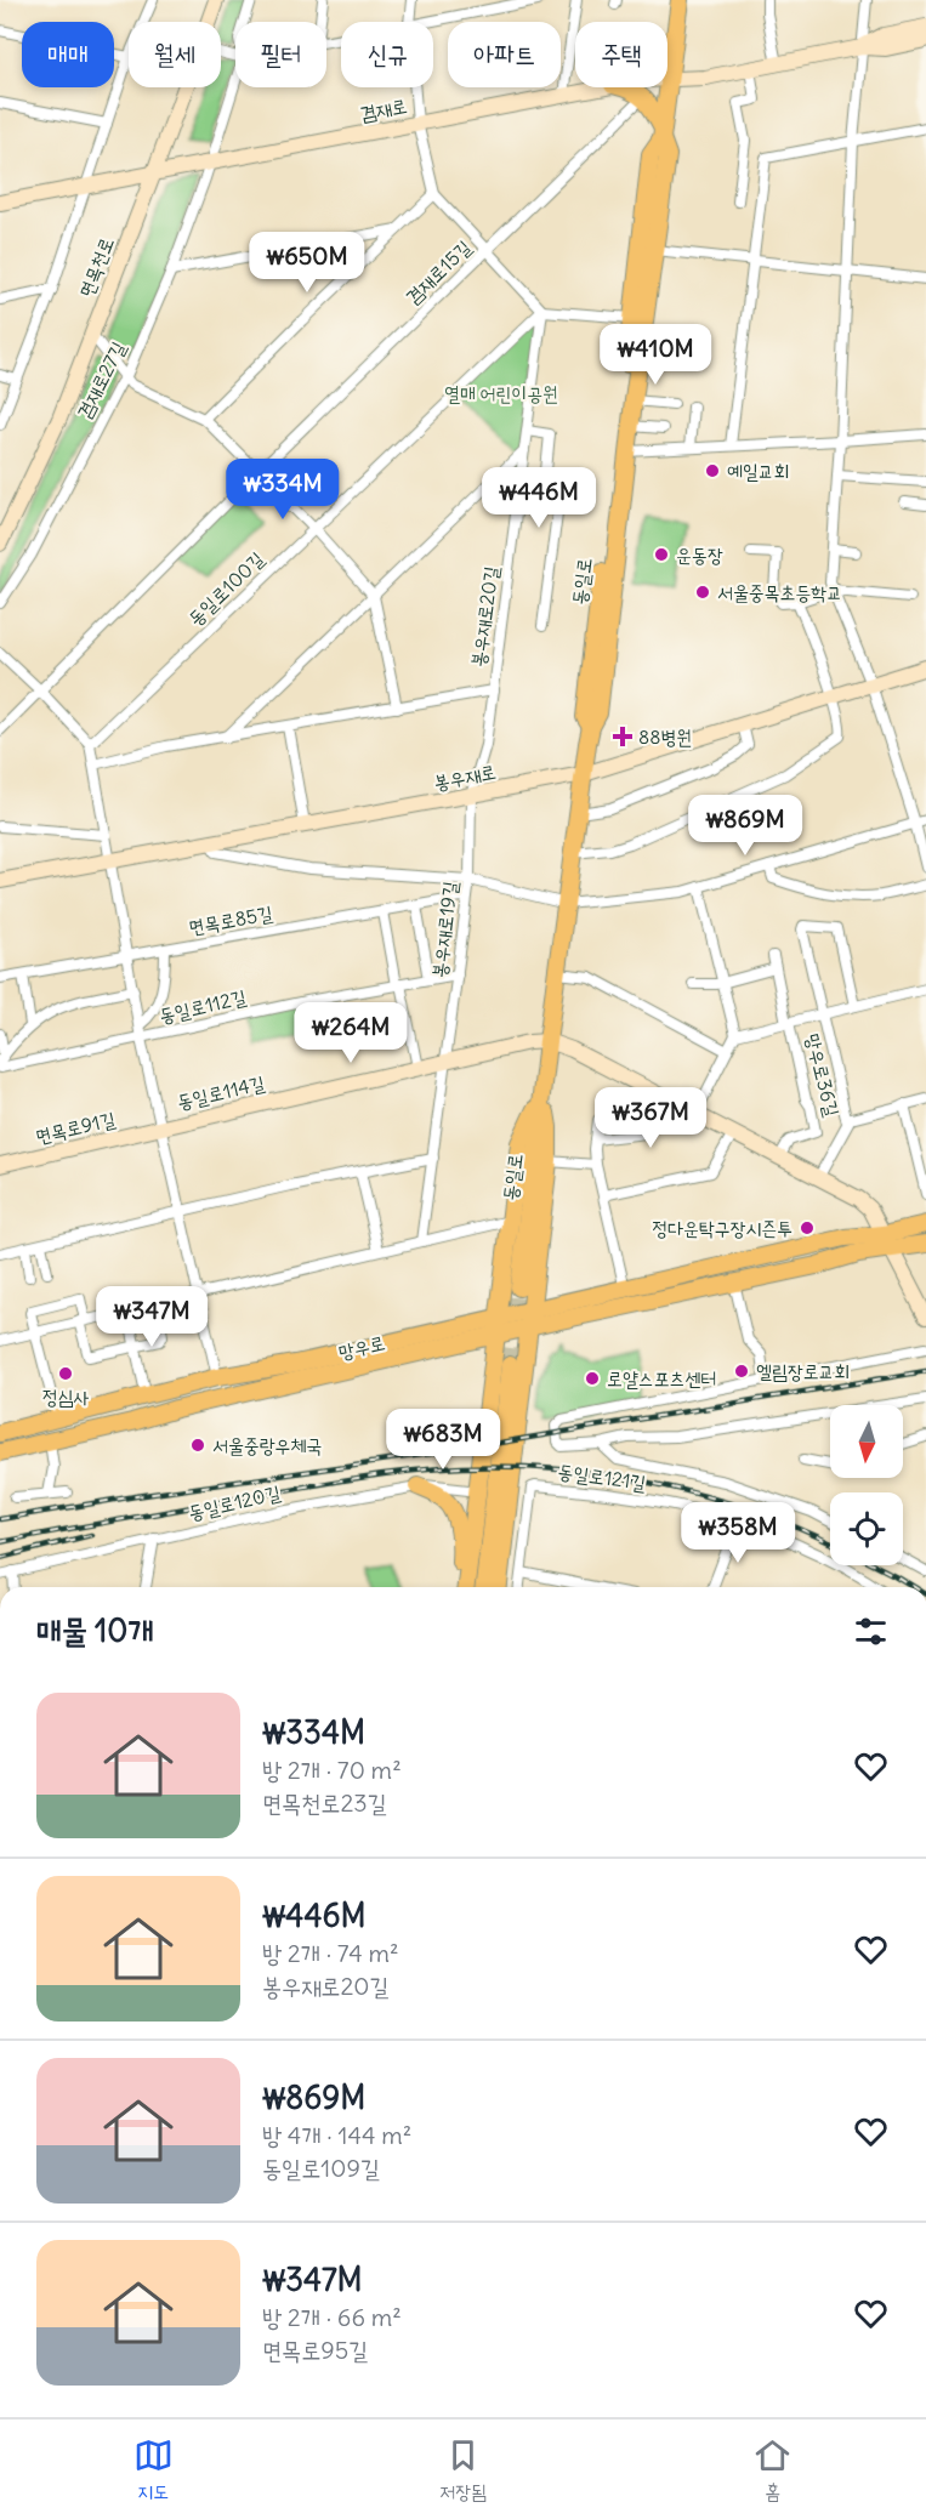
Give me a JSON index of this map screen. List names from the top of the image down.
{
  "streets": {
    "main road": ["동일로", "망우로"],
    "street": [
      "겸재로",
      "면목천로",
      "겸재로15길",
      "겸재로27길",
      "동일로100길",
      "봉우재로20길",
      "봉우재로",
      "면목로85길",
      "봉우재로19길",
      "동일로112길",
      "망우로36길",
      "동일로114길",
      "면목로91길",
      "동일로121길",
      "동일로120길"
    ]
  },
  "crossings": [
    ["겸재로", "면목천로"],
    ["겸재로", "겸재로27길"],
    ["겸재로", "동일로"],
    ["동일로", "봉우재로"],
    ["동일로", "동일로114길"],
    ["동일로100길", "봉우재로20길"],
    ["봉우재로20길", "봉우재로"],
    ["봉우재로20길", "봉우재로19길"],
    ["봉우재로", "봉우재로19길"],
    ["면목로85길", "봉우재로19길"],
    ["봉우재로19길", "동일로112길"],
    ["봉우재로19길", "동일로114길"],
    ["동일로114길", "면목로91길"]
  ],
  "parks": ["열매 어린이공원"],
  "places": {
    "other": [
      "예일교회",
      "운동장",
      "서울중목초등학교",
      "정다운탁구장시즌투",
      "엘림장로교회",
      "정심사",
      "로얄스포츠센터",
      "서울중랑우체국"
    ],
    "health": ["88병원"]
  },
  "north": "bottom",
  "page": {
    "chip": [
      "매매",
      "월세",
      "필터",
      "신규",
      "아파트",
      "주택"
    ],
    "price": [
      "₩650M",
      "₩410M",
      "₩334M",
      "₩446M",
      "₩869M",
      "₩264M",
      "₩367M",
      "₩347M",
      "₩683M",
      "₩358M"
    ],
    "heading": "매물 10개",
    "list": [
      {
        "name": "₩334M",
        "note": "방 2개 · 70 m² · 면목천로23길"
      },
      {
        "name": "₩446M",
        "note": "방 2개 · 74 m² · 봉우재로20길"
      },
      {
        "name": "₩869M",
        "note": "방 4개 · 144 m² · 동일로109길"
      },
      {
        "name": "₩347M",
        "note": "방 2개 · 66 m² · 면목로95길"
      }
    ],
    "tabs": ["지도", "저장됨", "홈"]
  }
}
